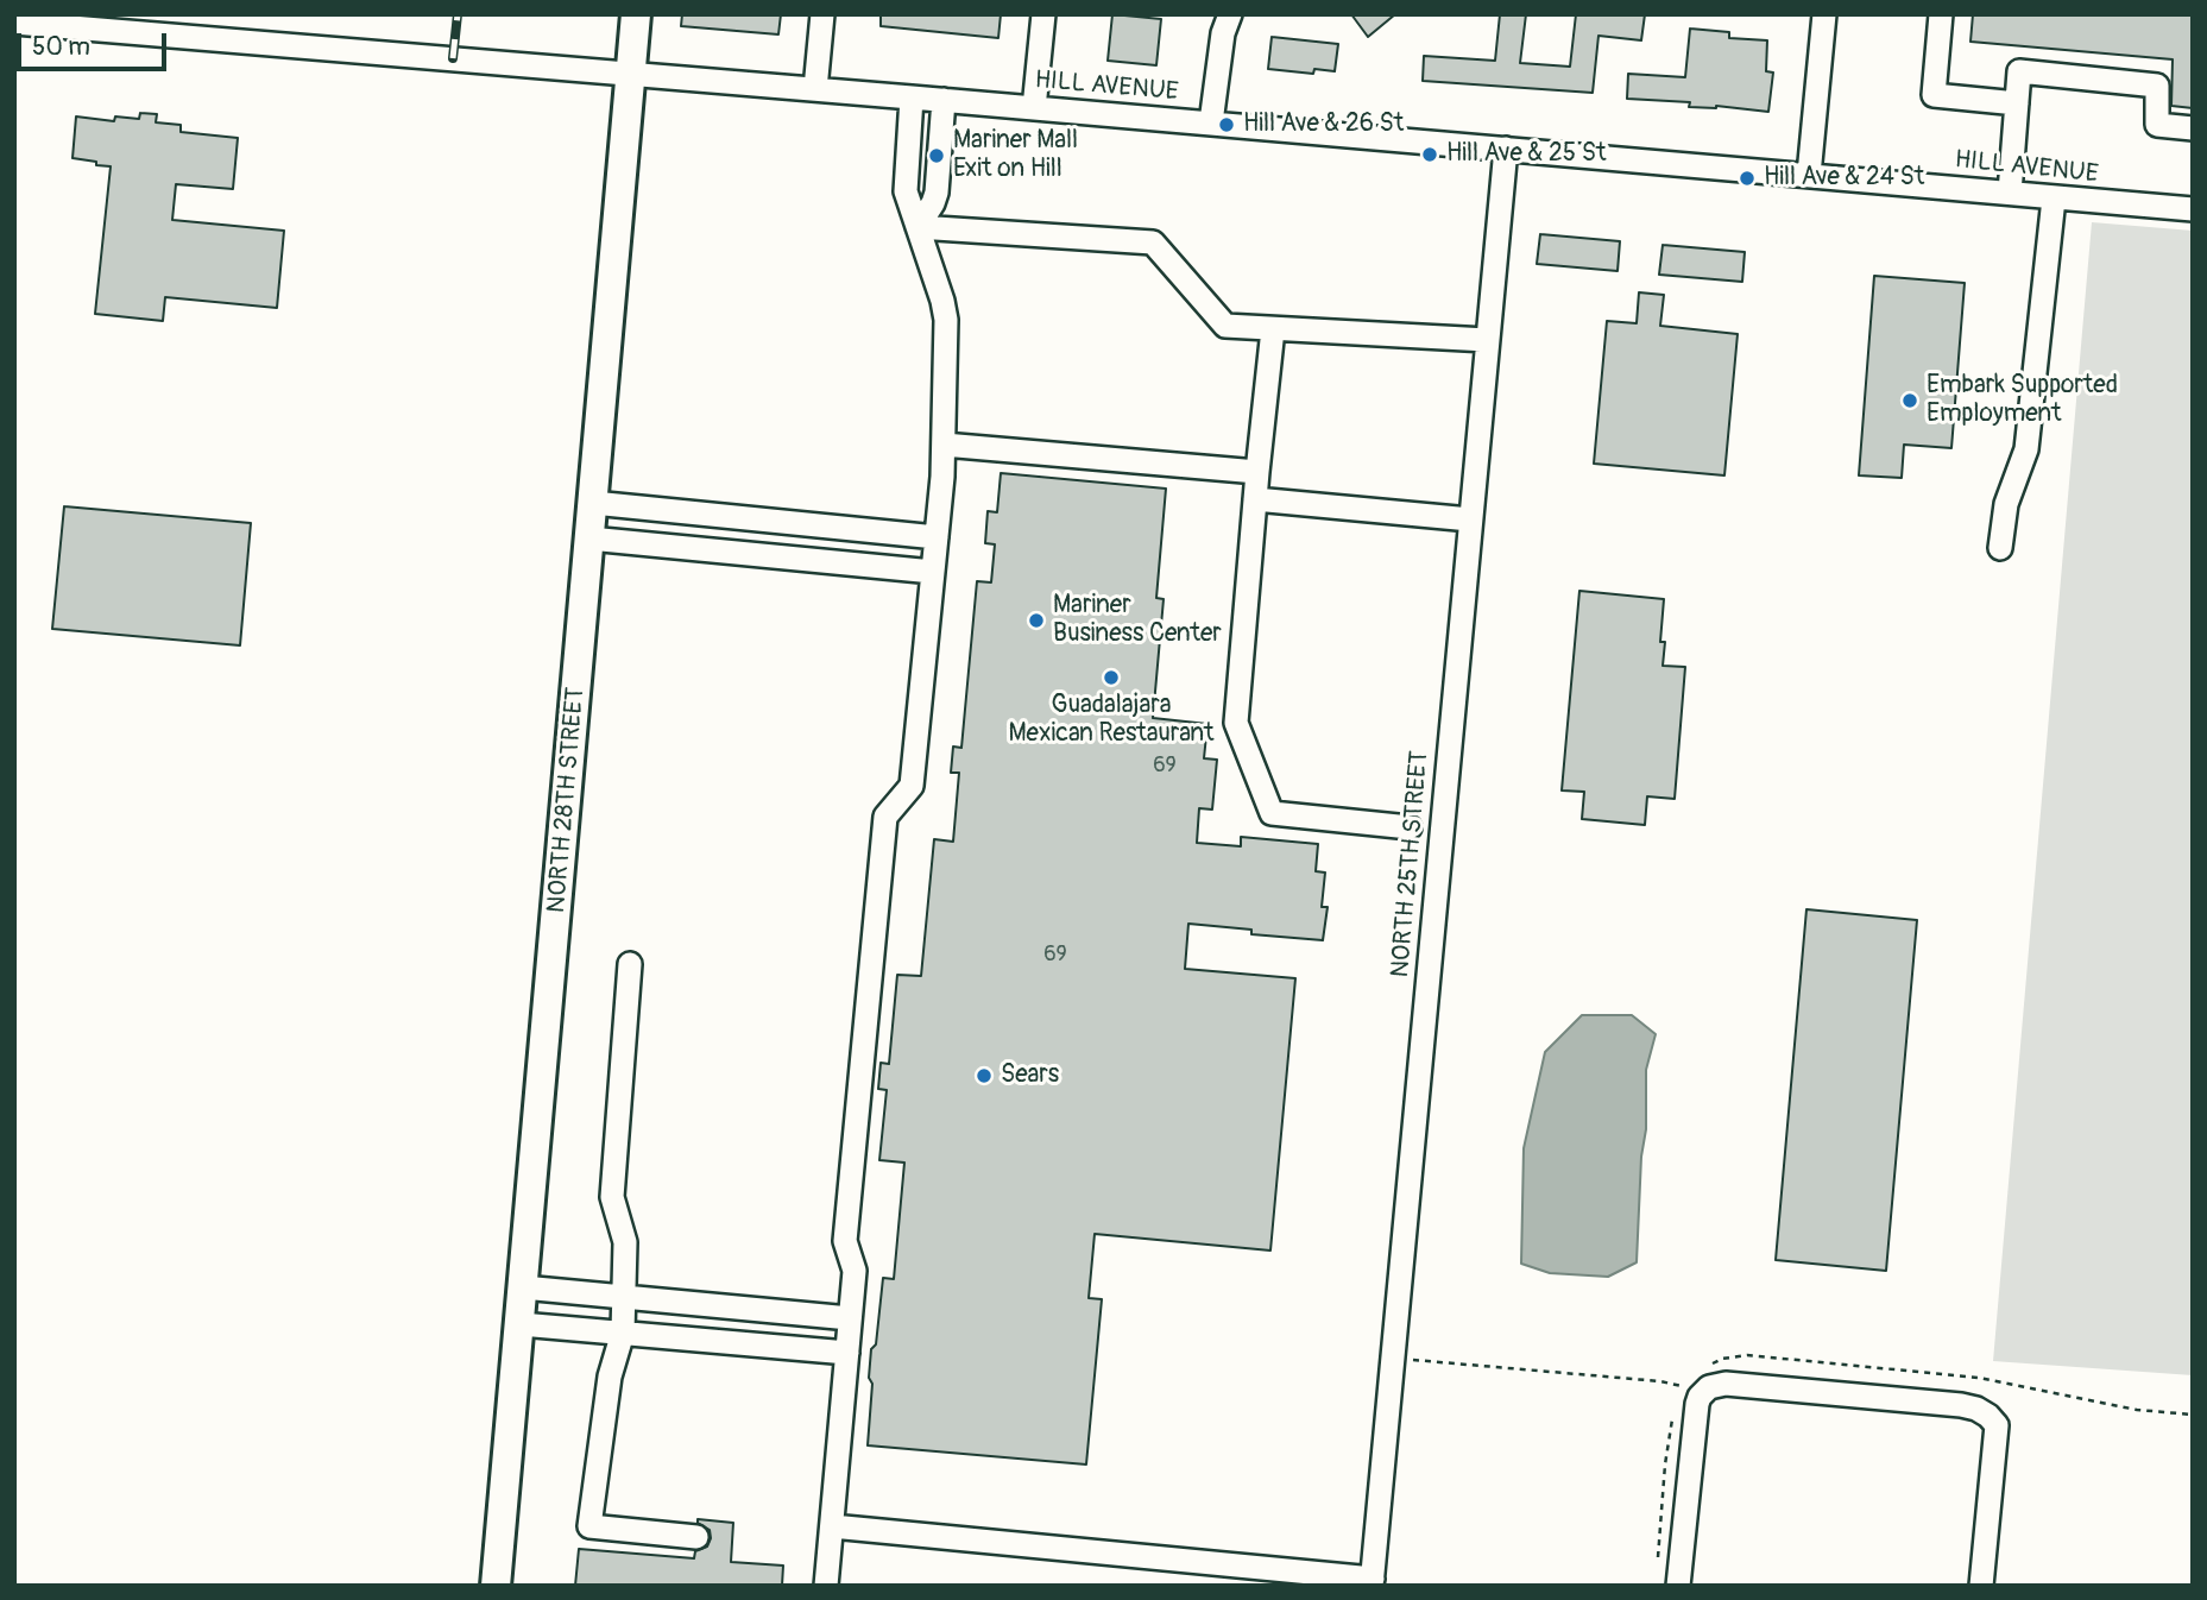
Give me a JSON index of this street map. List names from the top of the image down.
{
  "streets": {
    "main road": ["NORTH 28TH STREET"],
    "street": ["HILL AVENUE", "NORTH 25TH STREET"]
  },
  "crossings": [
    ["HILL AVENUE", "NORTH 28TH STREET"],
    ["HILL AVENUE", "NORTH 25TH STREET"]
  ],
  "places": [
    "Hill Ave & 26 St",
    "Hill Ave & 25 St",
    "Mariner Mall Exit on Hill",
    "Hill Ave & 24 St",
    "Embark Supported Employment",
    "Mariner Business Center",
    "Guadalajara Mexican Restaurant",
    "Sears"
  ],
  "house_numbers": ["69", "69"],
  "scale_bar": "50 m"
}
